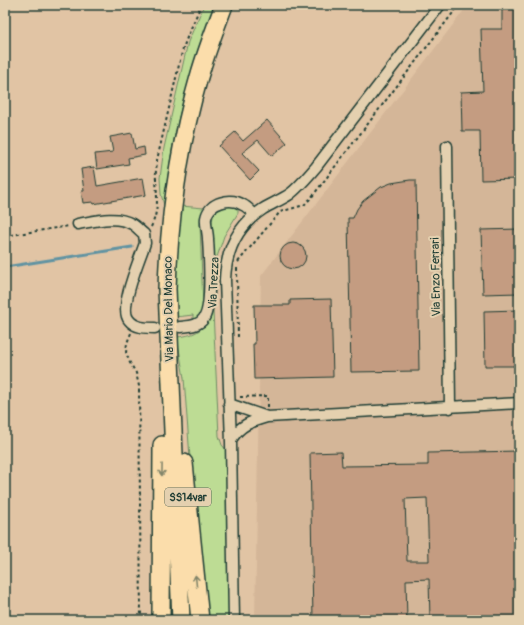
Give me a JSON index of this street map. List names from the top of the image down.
{
  "streets": {
    "highway": ["Via Mario Del Monaco", "SS14var"],
    "street": ["Via Enzo Ferrari", "Via Trezza"]
  },
  "crossings": [
    ["Via Mario Del Monaco", "SS14var"]
  ]
}
